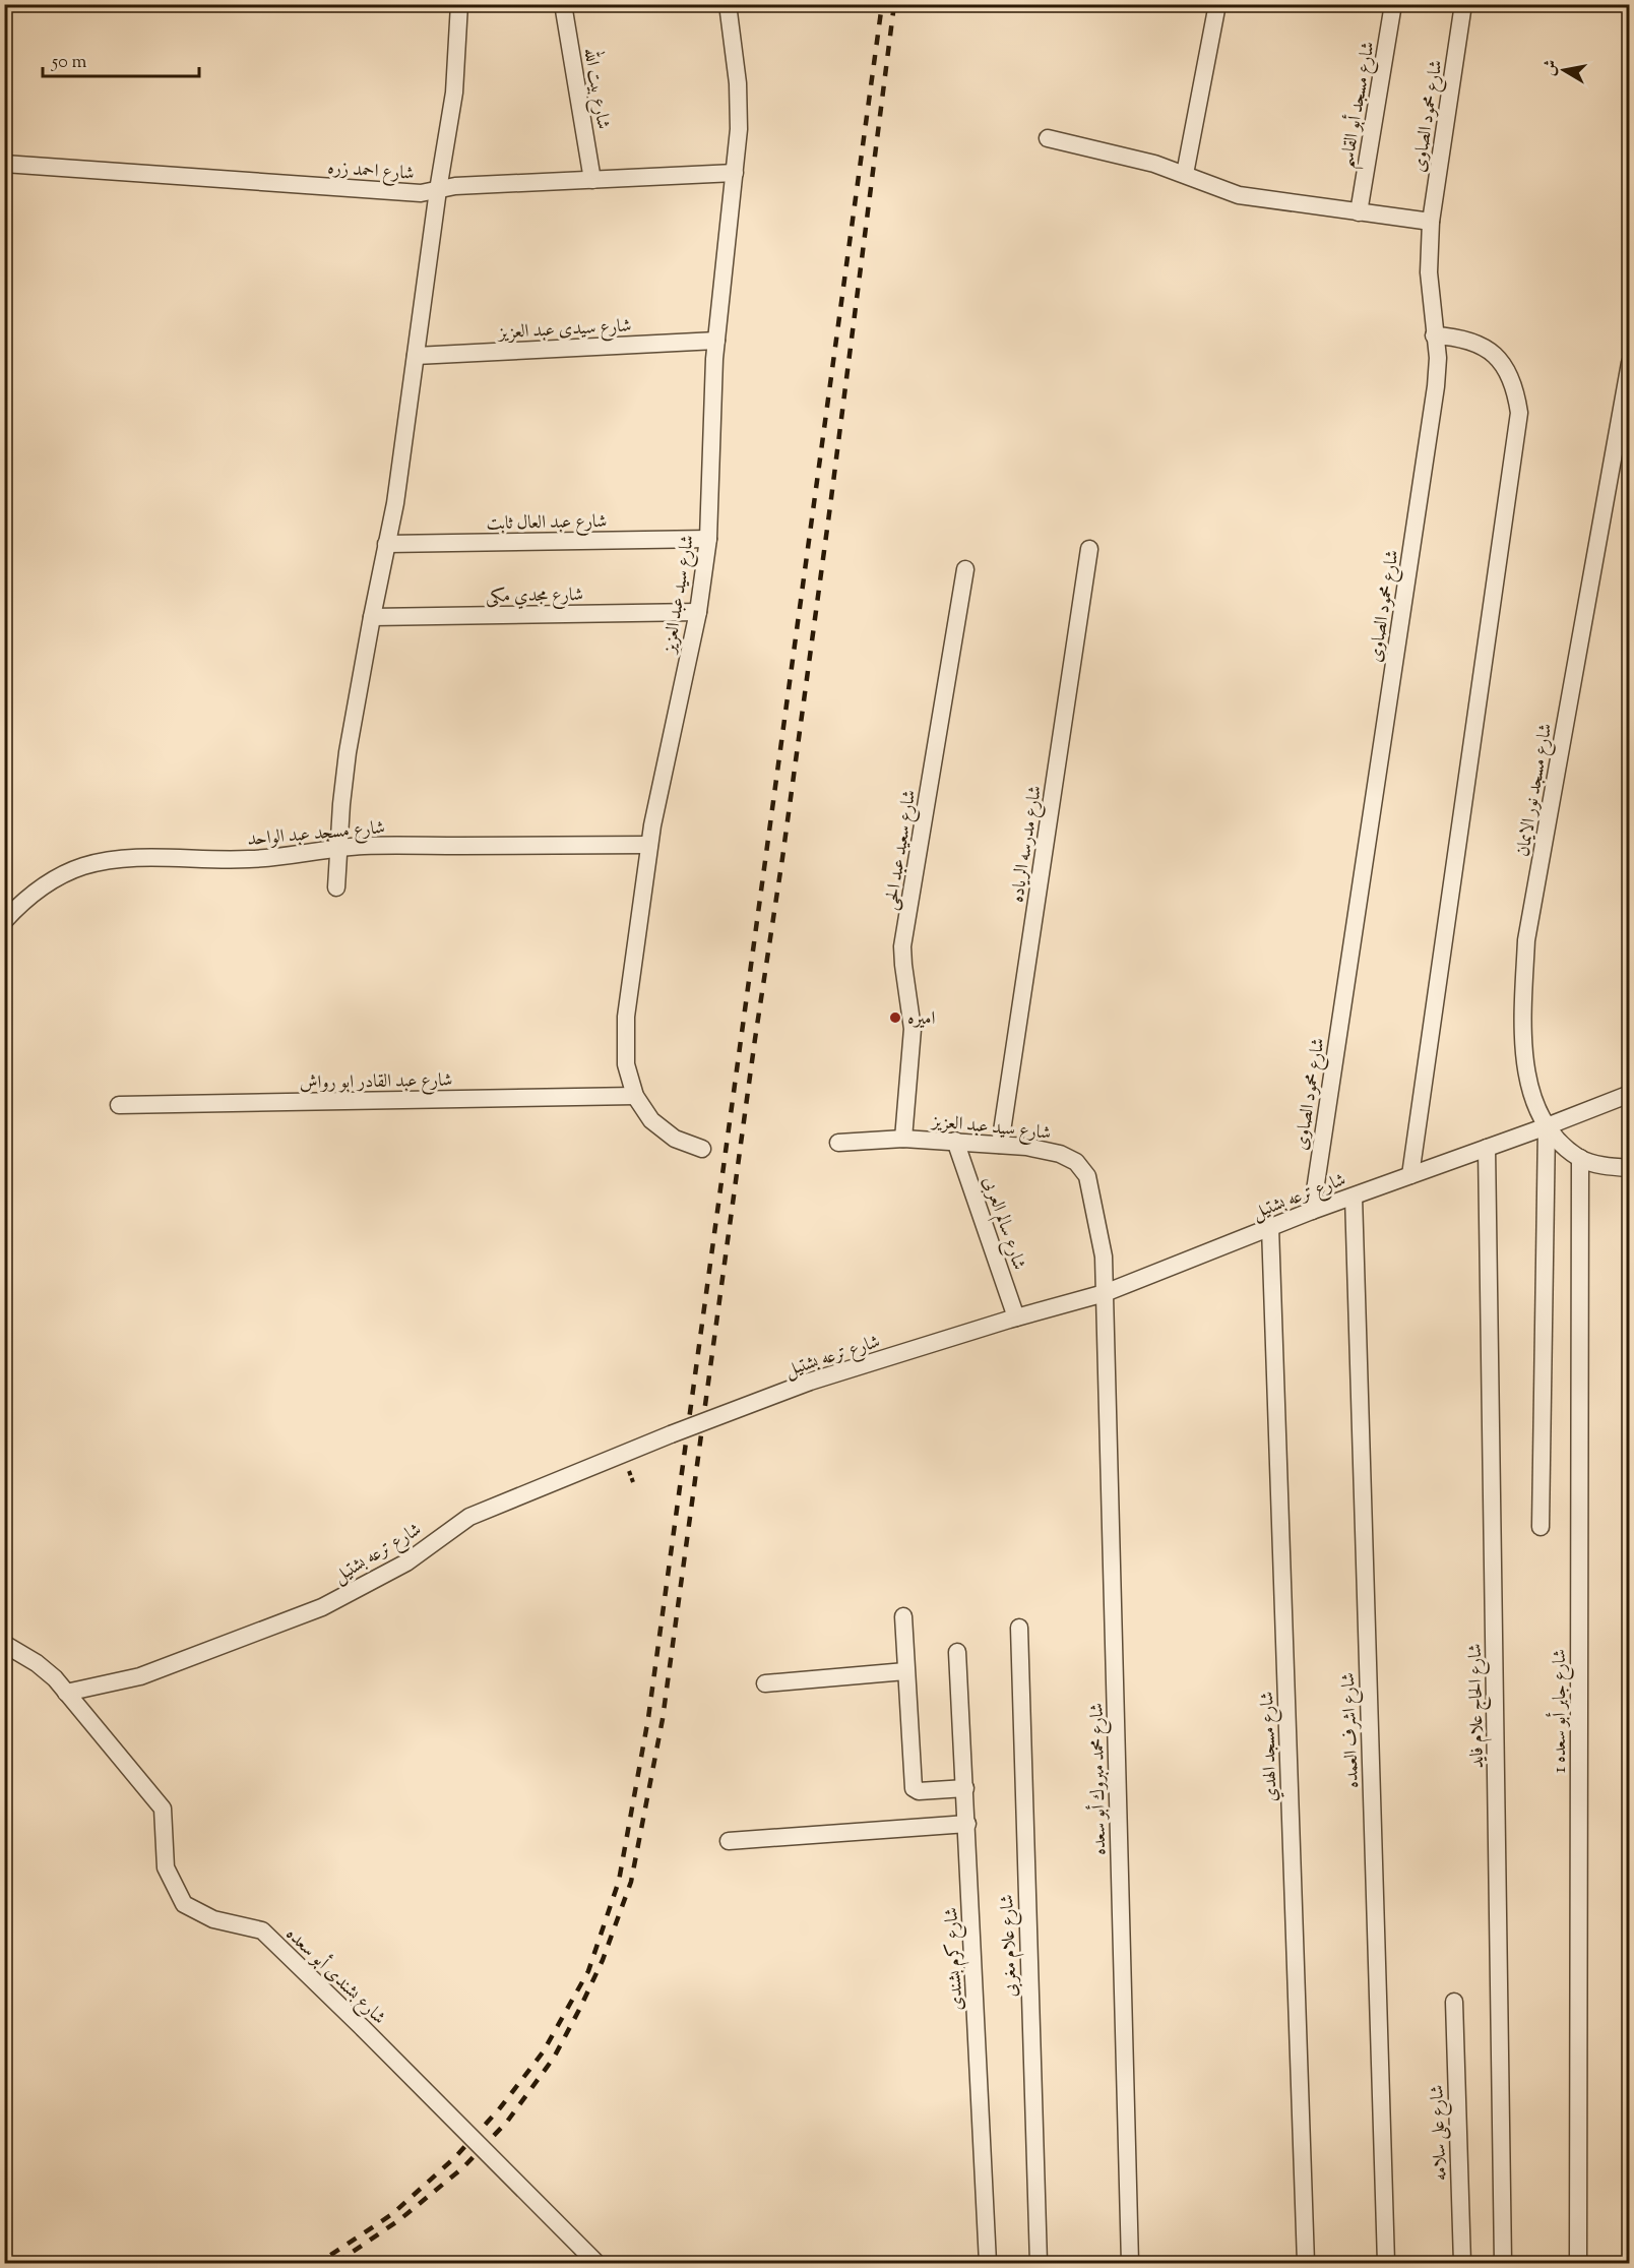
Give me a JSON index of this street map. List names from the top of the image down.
{
  "streets": {
    "street": [
      "شارع بيت الله",
      "شارع مسجد أبو القاسم",
      "شارع محمود الصاوى",
      "شارع احمد زره",
      "شارع سيدى عبد العزيز",
      "شارع عبد العال ثابت",
      "شارع سيد عبد العزيز",
      "شارع مجدي مكى",
      "شارع مسجد نور الايمان",
      "شارع مسجد عبد الواحد",
      "شارع مدرسه الرياده",
      "شارع سعيد عبد الحى",
      "شارع عبد القادر ابو رواش",
      "شارع ترعه بشتيل",
      "شارع سالم العربى",
      "شارع الحاج علام فايد",
      "شارع جابر أبو سعده 1",
      "شارع اشرف العمده",
      "شارع مسجد الهدي",
      "شارع محمد مبروك أبو سعده",
      "شارع علام مغربى",
      "شارع كرم بشندى",
      "شارع بشندى أبو سعده",
      "شارع على سلامه"
    ]
  },
  "crossings": [
    ["شارع بيت الله", "شارع احمد زره"],
    ["شارع محمود الصاوى", "شارع ترعه بشتيل"],
    ["شارع احمد زره", "شارع سيد عبد العزيز"],
    ["شارع سيدى عبد العزيز", "شارع سيد عبد العزيز"],
    ["شارع عبد العال ثابت", "شارع سيد عبد العزيز"],
    ["شارع سيد عبد العزيز", "شارع مجدي مكى"],
    ["شارع سيد عبد العزيز", "شارع مسجد عبد الواحد"],
    ["شارع سيد عبد العزيز", "شارع مدرسه الرياده"],
    ["شارع سيد عبد العزيز", "شارع سعيد عبد الحى"],
    ["شارع سيد عبد العزيز", "شارع عبد القادر ابو رواش"],
    ["شارع سيد عبد العزيز", "شارع ترعه بشتيل"],
    ["شارع سيد عبد العزيز", "شارع سالم العربى"],
    ["شارع سيد عبد العزيز", "شارع محمد مبروك أبو سعده"],
    ["شارع مسجد نور الايمان", "شارع ترعه بشتيل"],
    ["شارع مسجد نور الايمان", "شارع جابر أبو سعده 1"],
    ["شارع ترعه بشتيل", "شارع سالم العربى"],
    ["شارع ترعه بشتيل", "شارع الحاج علام فايد"],
    ["شارع ترعه بشتيل", "شارع اشرف العمده"],
    ["شارع ترعه بشتيل", "شارع مسجد الهدي"],
    ["شارع ترعه بشتيل", "شارع محمد مبروك أبو سعده"],
    ["شارع ترعه بشتيل", "شارع بشندى أبو سعده"]
  ],
  "places": ["اميره"],
  "scale_bar": "50 m",
  "north": "left"
}
